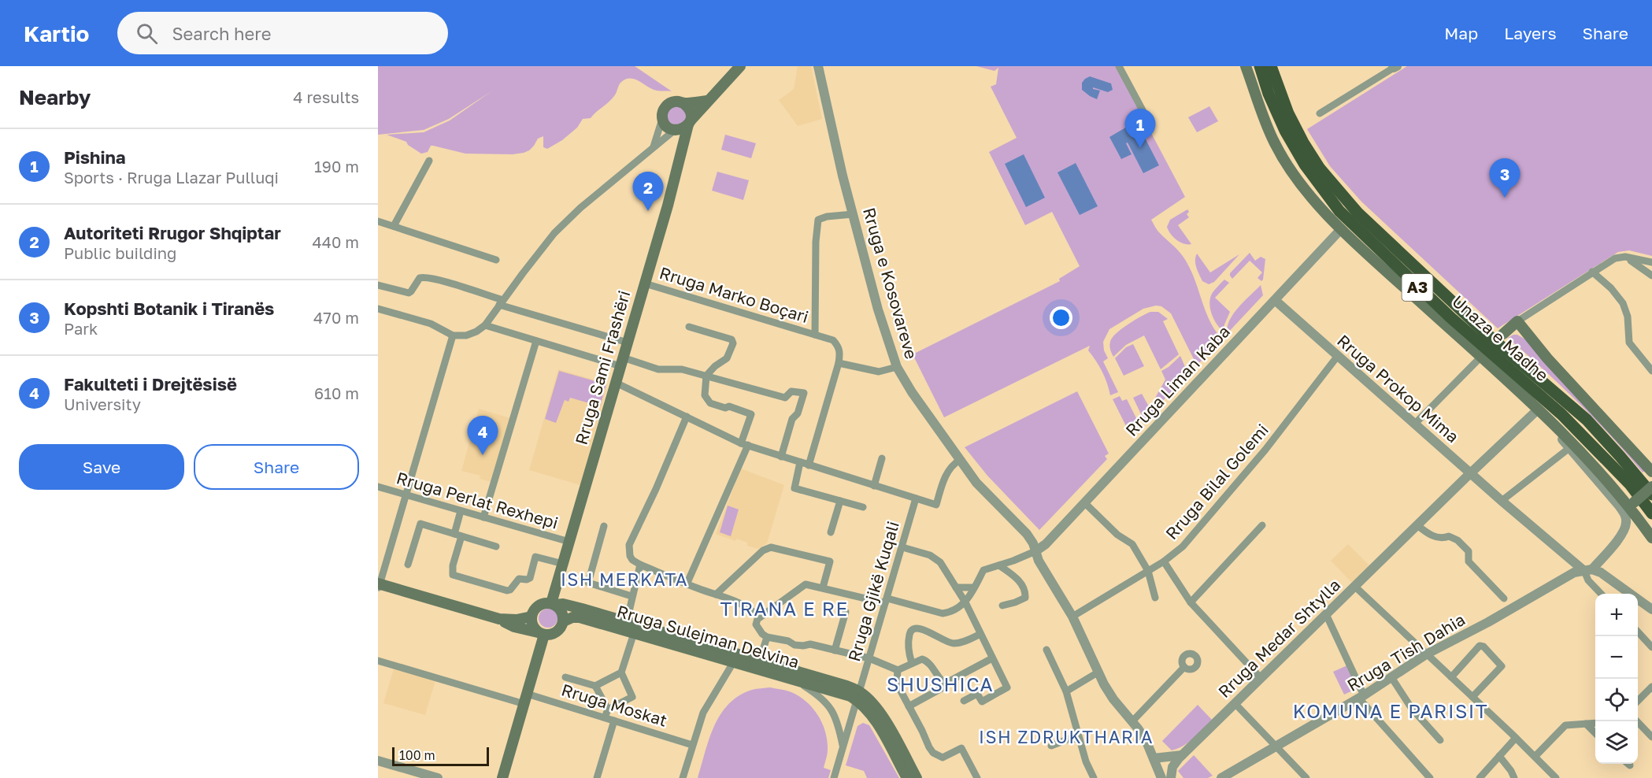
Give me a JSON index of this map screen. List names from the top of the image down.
{
  "streets": {
    "highway": ["A3", "Unaza e Madhe"],
    "main road": ["Rruga Sami Frashëri", "Rruga Sulejman Delvina"],
    "street": [
      "Rruga e Kosovareve",
      "Rruga Marko Boçari",
      "Rruga Liman Kaba",
      "Rruga Prokop Mima",
      "Rruga Bilal Golemi",
      "Rruga Perlat Rexhepi",
      "Rruga Gjikë Kuqali",
      "Rruga Medar Shtylla",
      "Rruga Tish Dahia",
      "Rruga Moskat"
    ]
  },
  "crossings": [
    ["Rruga e Kosovareve", "Rruga Liman Kaba"],
    ["Rruga e Kosovareve", "Rruga Bilal Golemi"],
    ["Rruga Marko Boçari", "Rruga Sami Frashëri"],
    ["Rruga Sami Frashëri", "Rruga Perlat Rexhepi"],
    ["Rruga Sami Frashëri", "Rruga Sulejman Delvina"],
    ["Rruga Liman Kaba", "Rruga Prokop Mima"],
    ["Rruga Prokop Mima", "Rruga Bilal Golemi"],
    ["Rruga Prokop Mima", "Rruga Medar Shtylla"],
    ["Rruga Prokop Mima", "Rruga Tish Dahia"]
  ],
  "districts": [
    "ISH MERKATA",
    "TIRANA E RE",
    "SHUSHICA",
    "KOMUNA E PARISIT",
    "ISH ZDRUKTHARIA"
  ],
  "scale_bar": "100 m",
  "page": {
    "header": "Kartio",
    "search": "Search here",
    "nav": ["Map", "Layers", "Share"],
    "heading": ["Nearby", "4 results"],
    "pins": [
      "1",
      "3",
      "2",
      "4"
    ],
    "list": [
      {
        "mark": "1",
        "name": "Pishina",
        "note": "Sports · Rruga Llazar Pulluqi",
        "value": "190 m"
      },
      {
        "mark": "2",
        "name": "Autoriteti Rrugor Shqiptar",
        "note": "Public building",
        "value": "440 m"
      },
      {
        "mark": "3",
        "name": "Kopshti Botanik i Tiranës",
        "note": "Park",
        "value": "470 m"
      },
      {
        "mark": "4",
        "name": "Fakulteti i Drejtësisë",
        "note": "University",
        "value": "610 m"
      }
    ],
    "buttons": ["Save", "Share"],
    "map_buttons": ["+", "−"],
    "scale": "100 m"
  }
}
